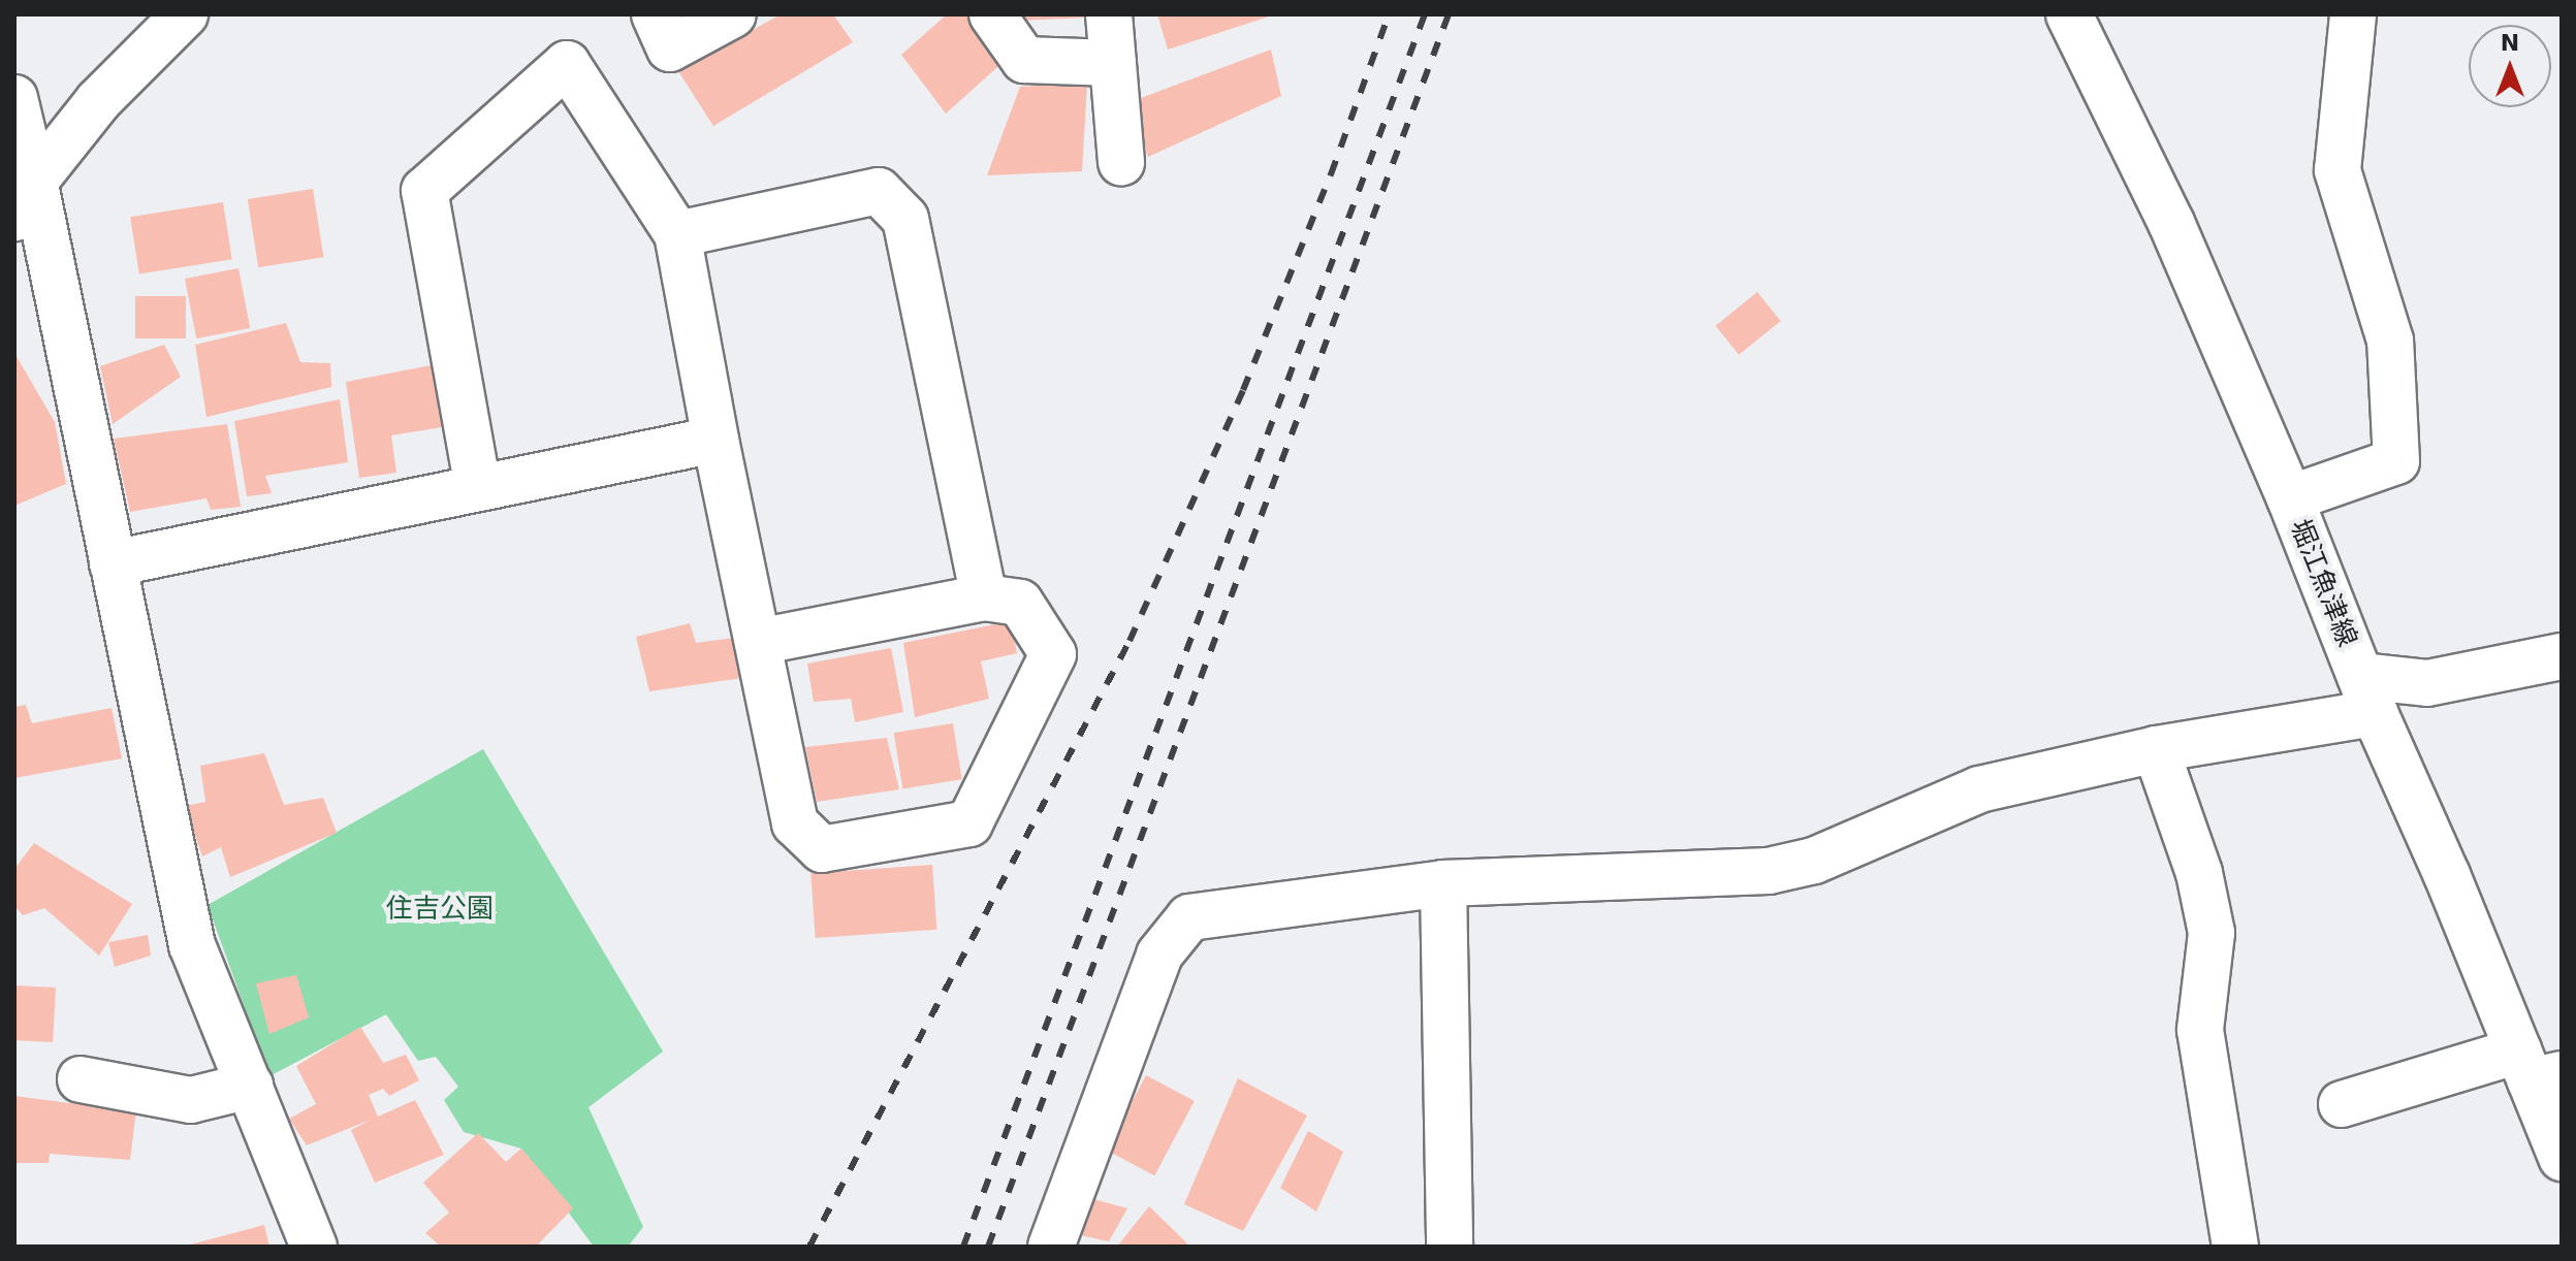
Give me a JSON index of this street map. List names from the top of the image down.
{
  "streets": {
    "street": ["堀江魚津線"]
  },
  "parks": ["住吉公園"],
  "north": "top"
}
